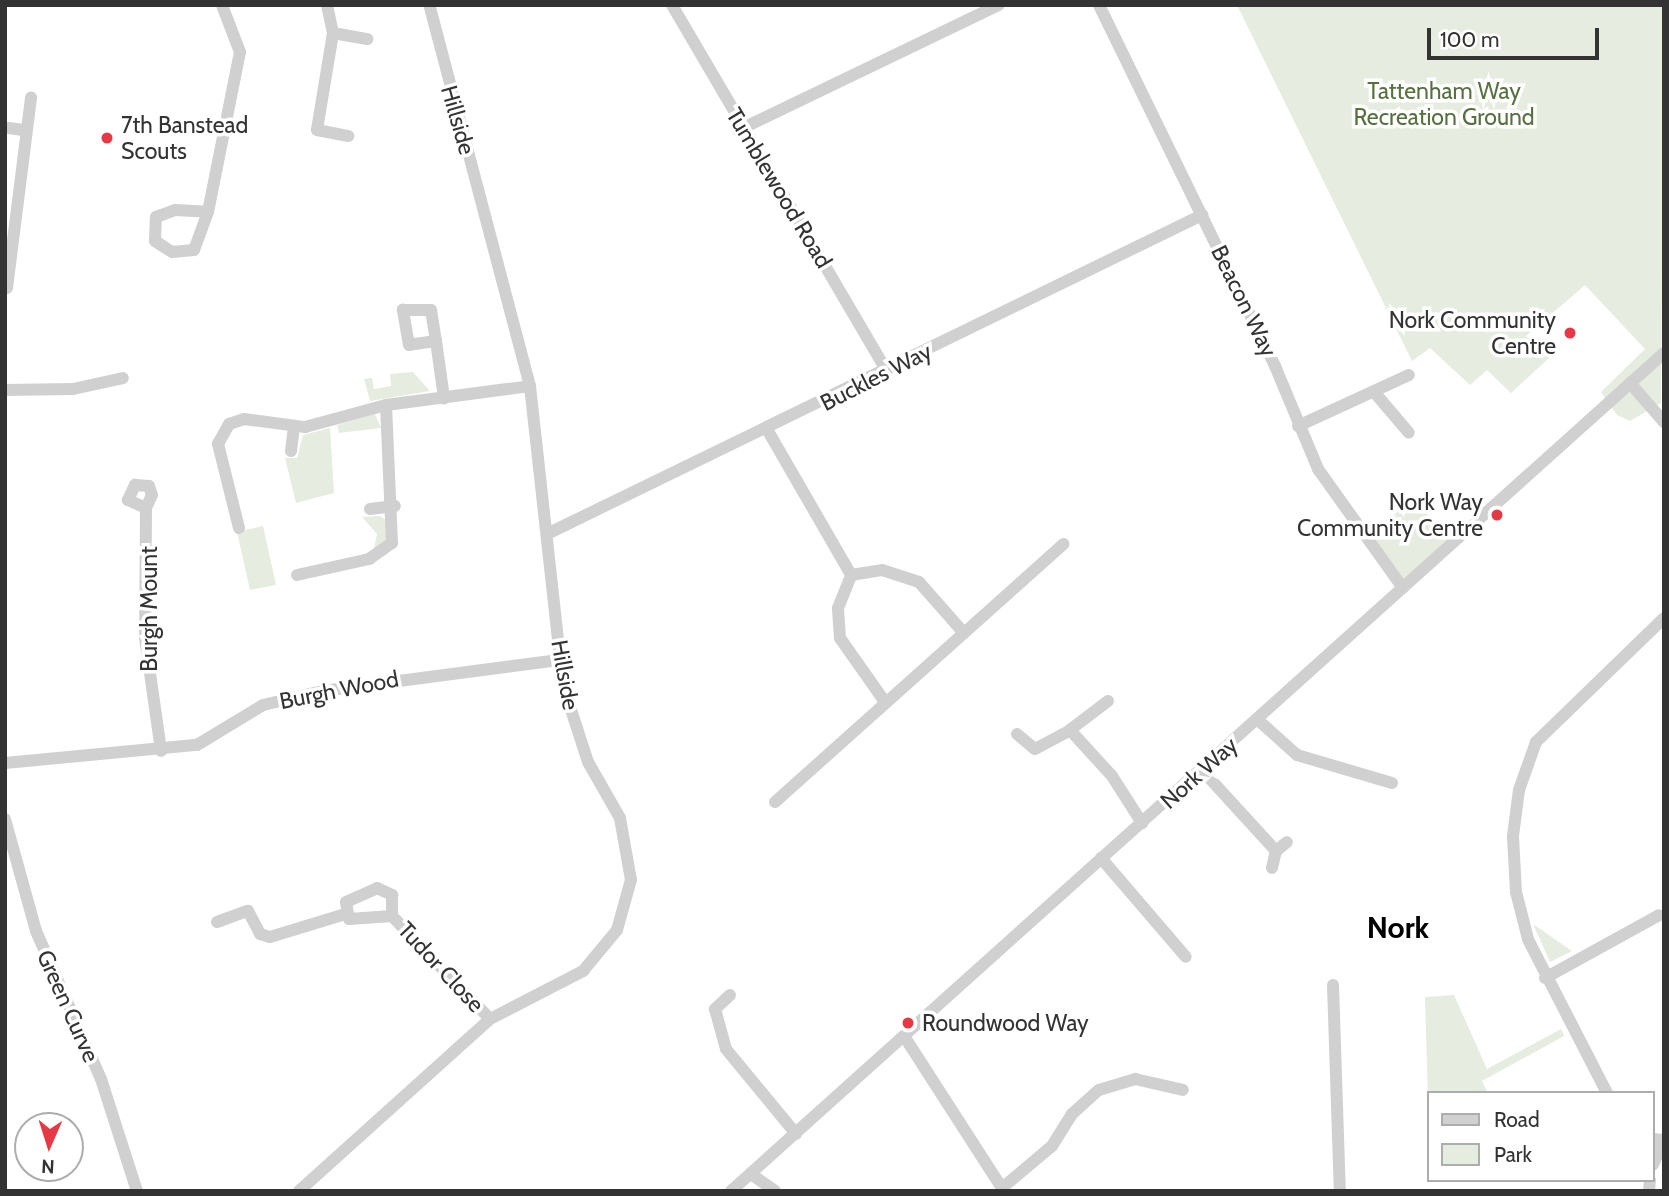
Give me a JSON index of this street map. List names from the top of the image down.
{
  "streets": {
    "street": [
      "Hillside",
      "Tumblewood Road",
      "Beacon Way",
      "Buckles Way",
      "Burgh Mount",
      "Burgh Wood",
      "Nork Way",
      "Tudor Close",
      "Green Curve"
    ]
  },
  "crossings": [
    ["Hillside", "Buckles Way"],
    ["Hillside", "Burgh Wood"],
    ["Hillside", "Tudor Close"],
    ["Tumblewood Road", "Buckles Way"],
    ["Beacon Way", "Buckles Way"],
    ["Beacon Way", "Nork Way"],
    ["Burgh Mount", "Burgh Wood"]
  ],
  "districts": ["Nork"],
  "parks": ["Tattenham Way Recreation Ground"],
  "places": [
    "7th Banstead Scouts",
    "Nork Community Centre",
    "Nork Way Community Centre",
    "Roundwood Way"
  ],
  "legend": ["Road", "Park"],
  "scale_bar": "100 m",
  "north": "bottom"
}
